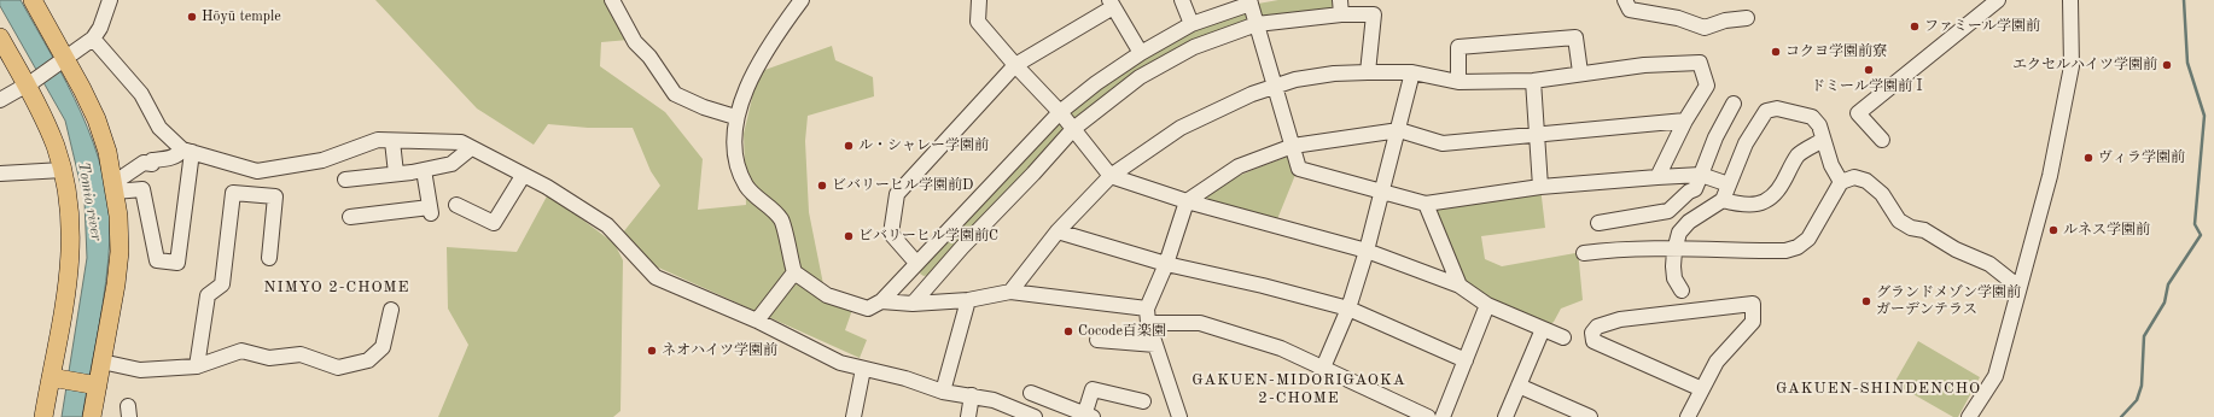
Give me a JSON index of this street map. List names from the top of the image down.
{
  "districts": ["NIMYO 2-CHOME", "GAKUEN-MIDORIGAOKA 2-CHOME", "GAKUEN-SHINDENCHO"],
  "water": ["Tomio river"],
  "places": [
    "Hōyū temple",
    "ファミール学園前",
    "コクヨ学園前寮",
    "エクセルハイツ学園前",
    "ドミール学園前Ⅰ",
    "ル・シャレー学園前",
    "ヴィラ学園前",
    "ビバリーヒル学園前D",
    "ルネス学園前",
    "ビバリーヒル学園前C",
    "グランドメゾン学園前 ガーデンテラス",
    "Cocode百楽園",
    "ネオハイツ学園前"
  ]
}
